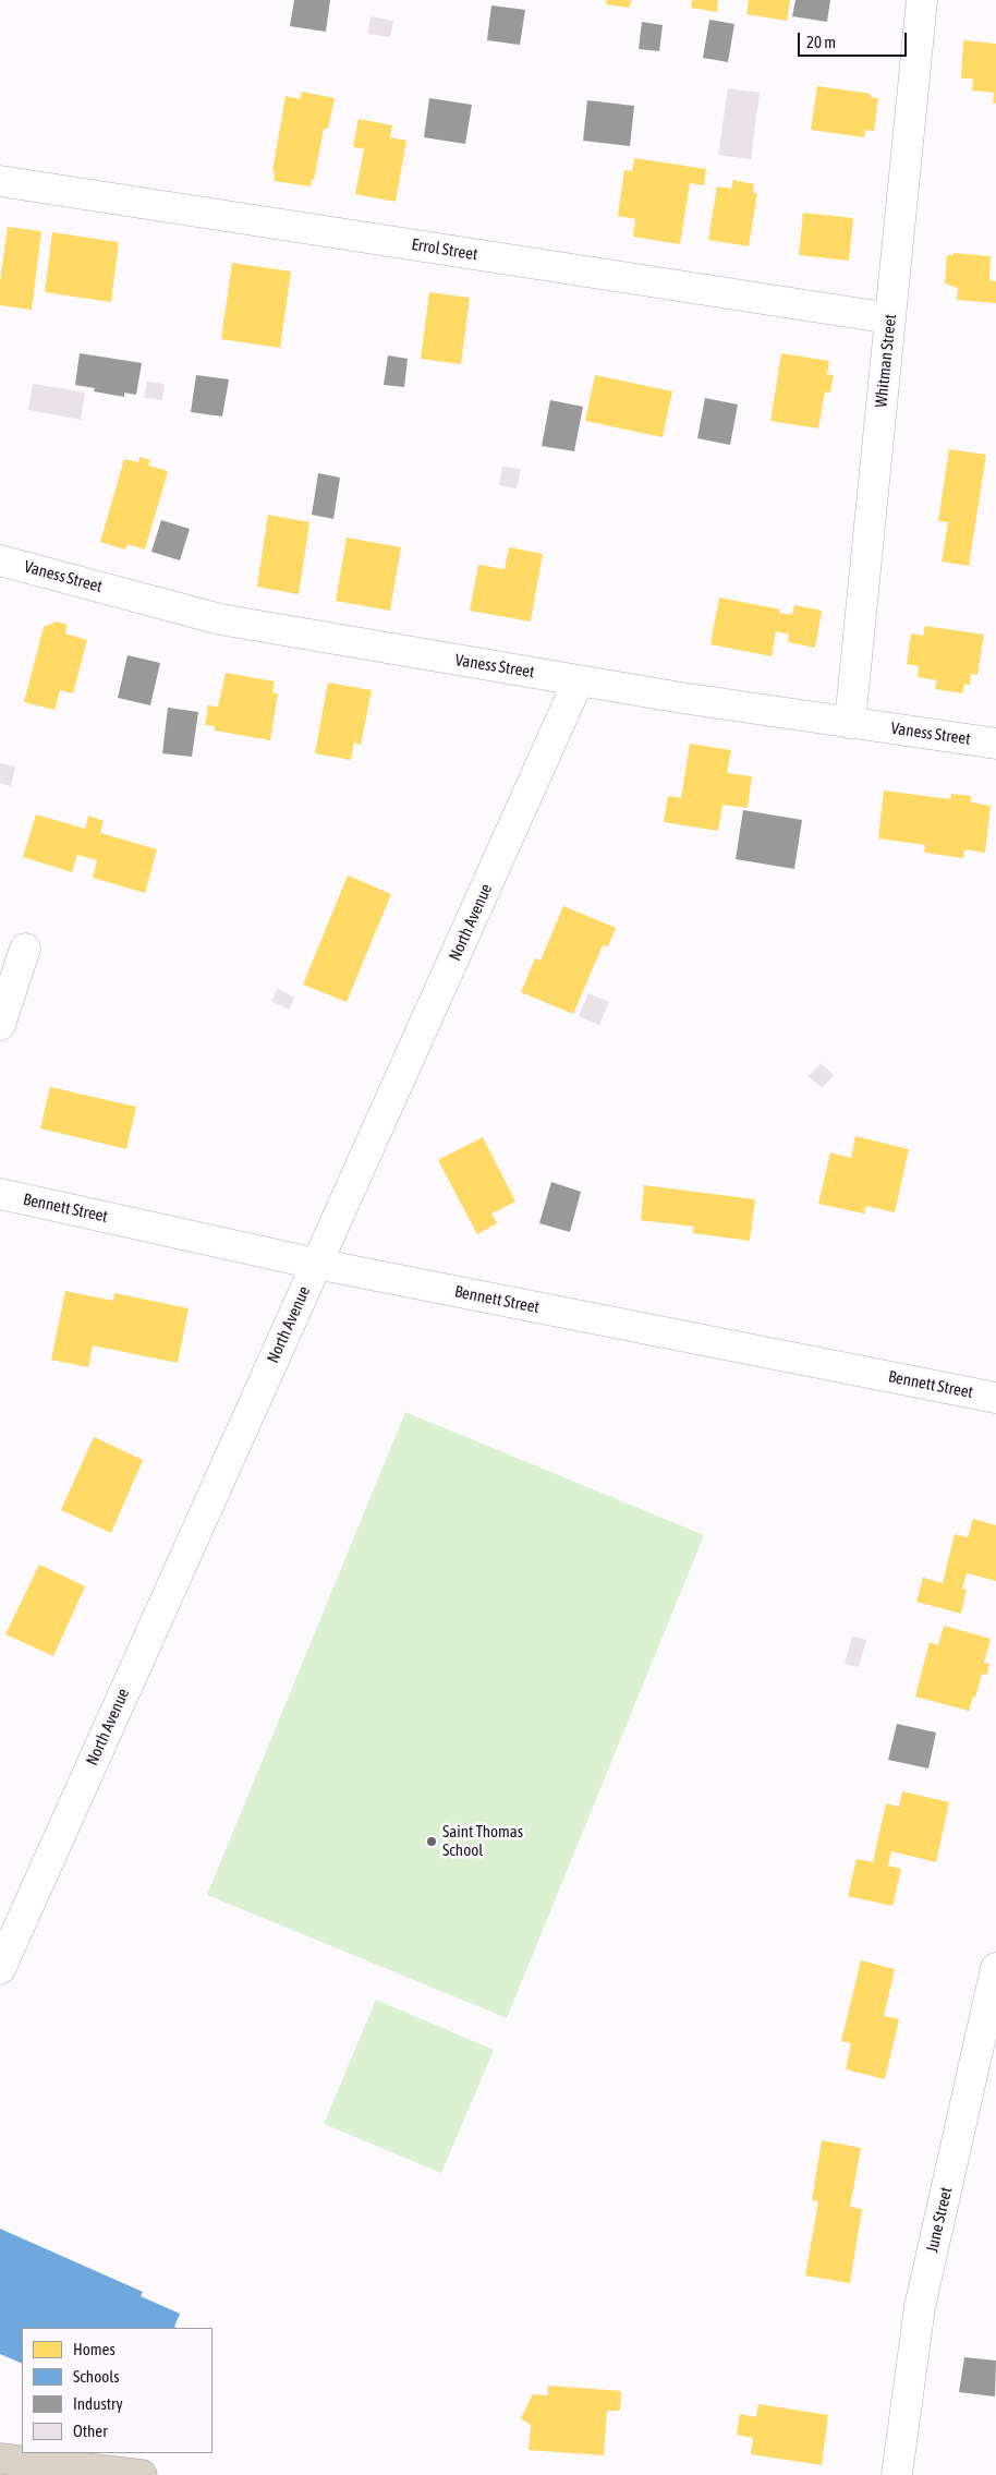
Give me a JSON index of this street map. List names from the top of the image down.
{
  "streets": {
    "street": [
      "Errol Street",
      "Whitman Street",
      "Vaness Street",
      "North Avenue",
      "Bennett Street",
      "June Street"
    ]
  },
  "crossings": [
    ["Errol Street", "Whitman Street"],
    ["Whitman Street", "Vaness Street"],
    ["Vaness Street", "North Avenue"],
    ["North Avenue", "Bennett Street"]
  ],
  "places": ["Saint Thomas School"],
  "legend": [
    "Homes",
    "Schools",
    "Industry",
    "Other"
  ],
  "scale_bar": "20 m"
}
